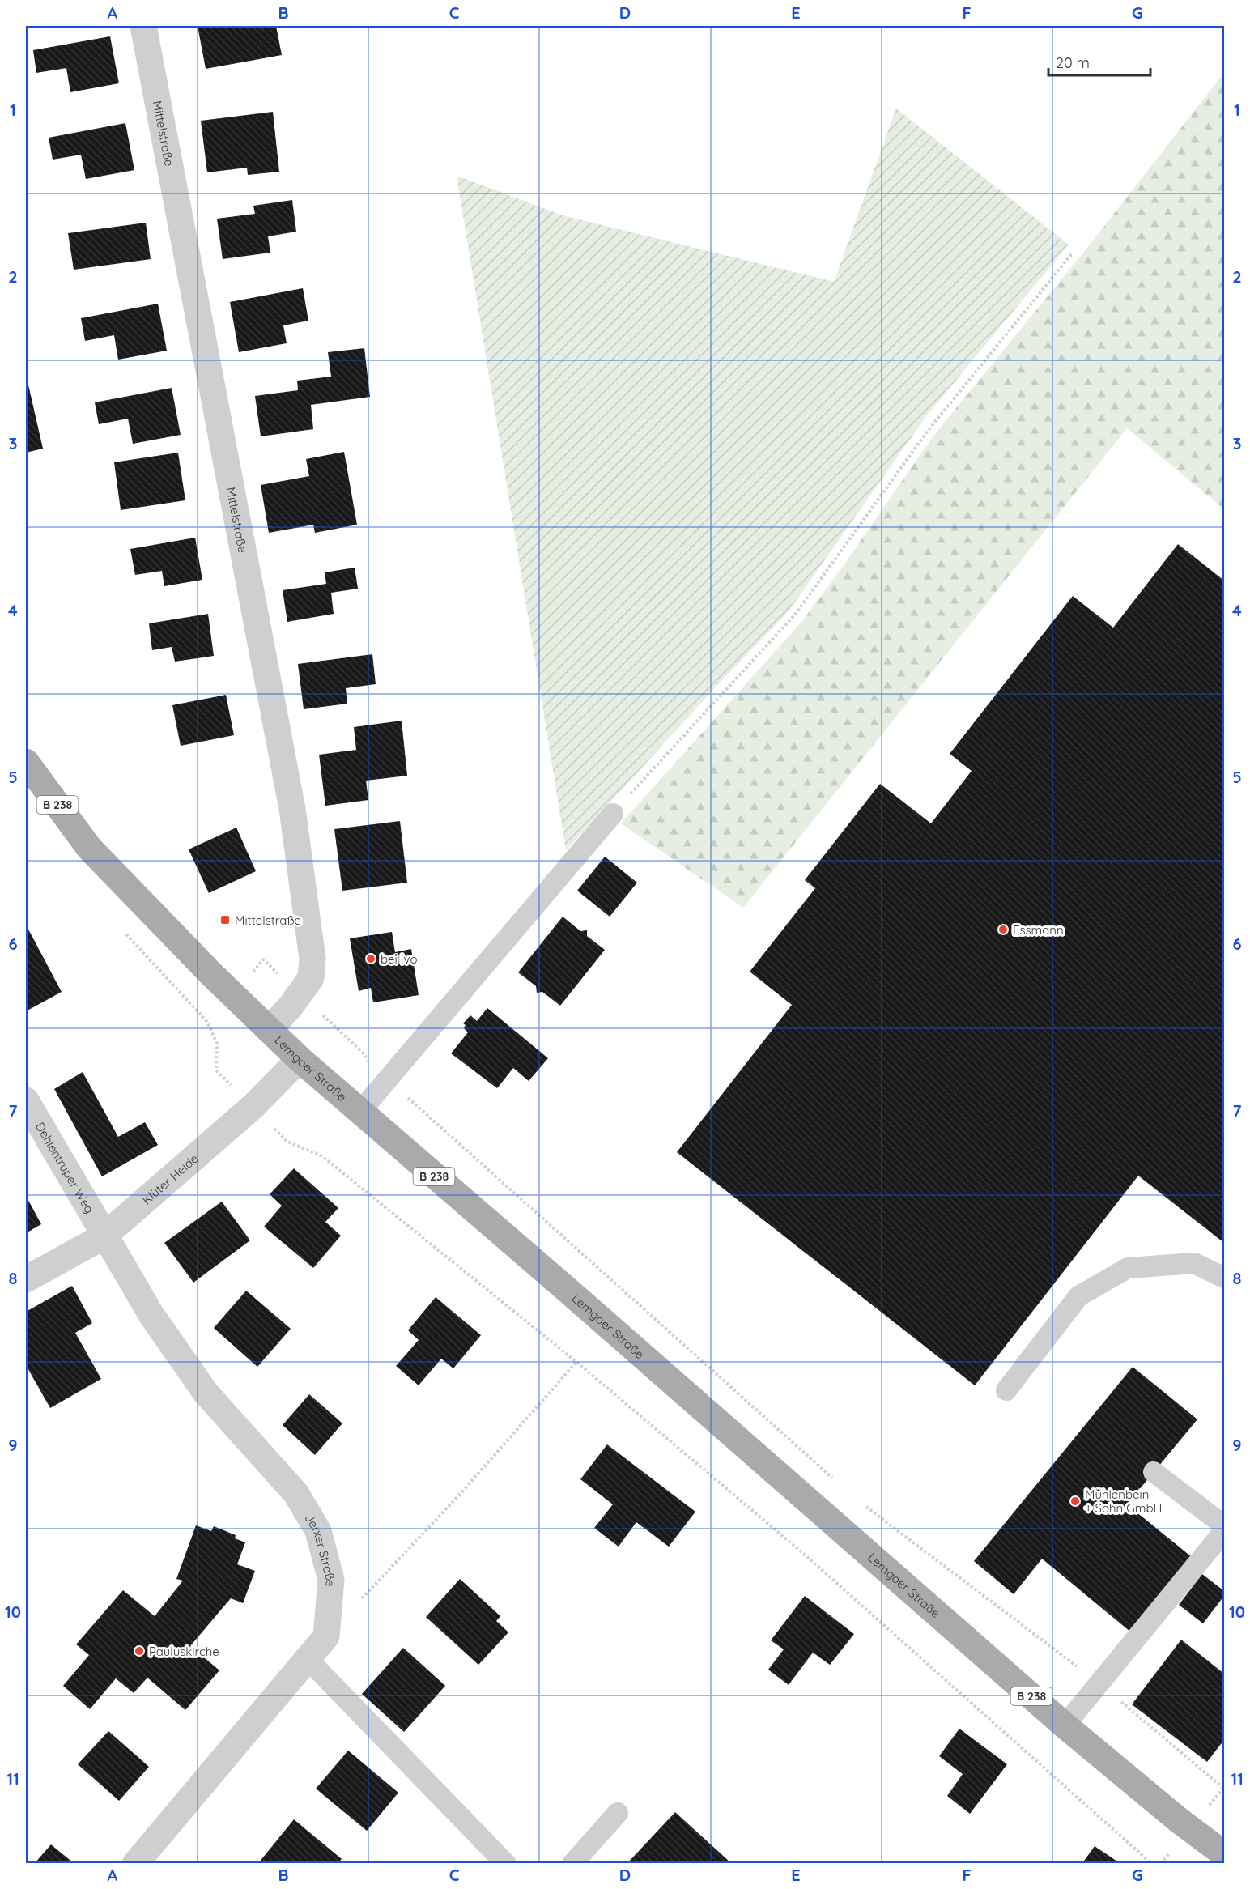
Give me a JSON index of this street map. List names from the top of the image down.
{
  "streets": {
    "main road": ["B 238", "Lemgoer Straße"],
    "street": [
      "Mittelstraße",
      "Dehlentruper Weg",
      "Klüter Heide",
      "Jerxer Straße"
    ]
  },
  "crossings": [
    ["Mittelstraße", "Lemgoer Straße"],
    ["Lemgoer Straße", "Klüter Heide"],
    ["Dehlentruper Weg", "Klüter Heide"],
    ["Dehlentruper Weg", "Jerxer Straße"],
    ["Klüter Heide", "Jerxer Straße"]
  ],
  "places": {
    "transit": ["Mittelstraße"],
    "other": [
      "Essmann",
      "bei Ivo",
      "Mühlenbein + Sohn GmbH",
      "Pauluskirche"
    ]
  },
  "scale_bar": "20 m",
  "grid": {
    "columns": [
      "A",
      "B",
      "C",
      "D",
      "E",
      "F",
      "G"
    ],
    "rows": [
      "1",
      "2",
      "3",
      "4",
      "5",
      "6",
      "7",
      "8",
      "9",
      "10",
      "11"
    ]
  }
}
